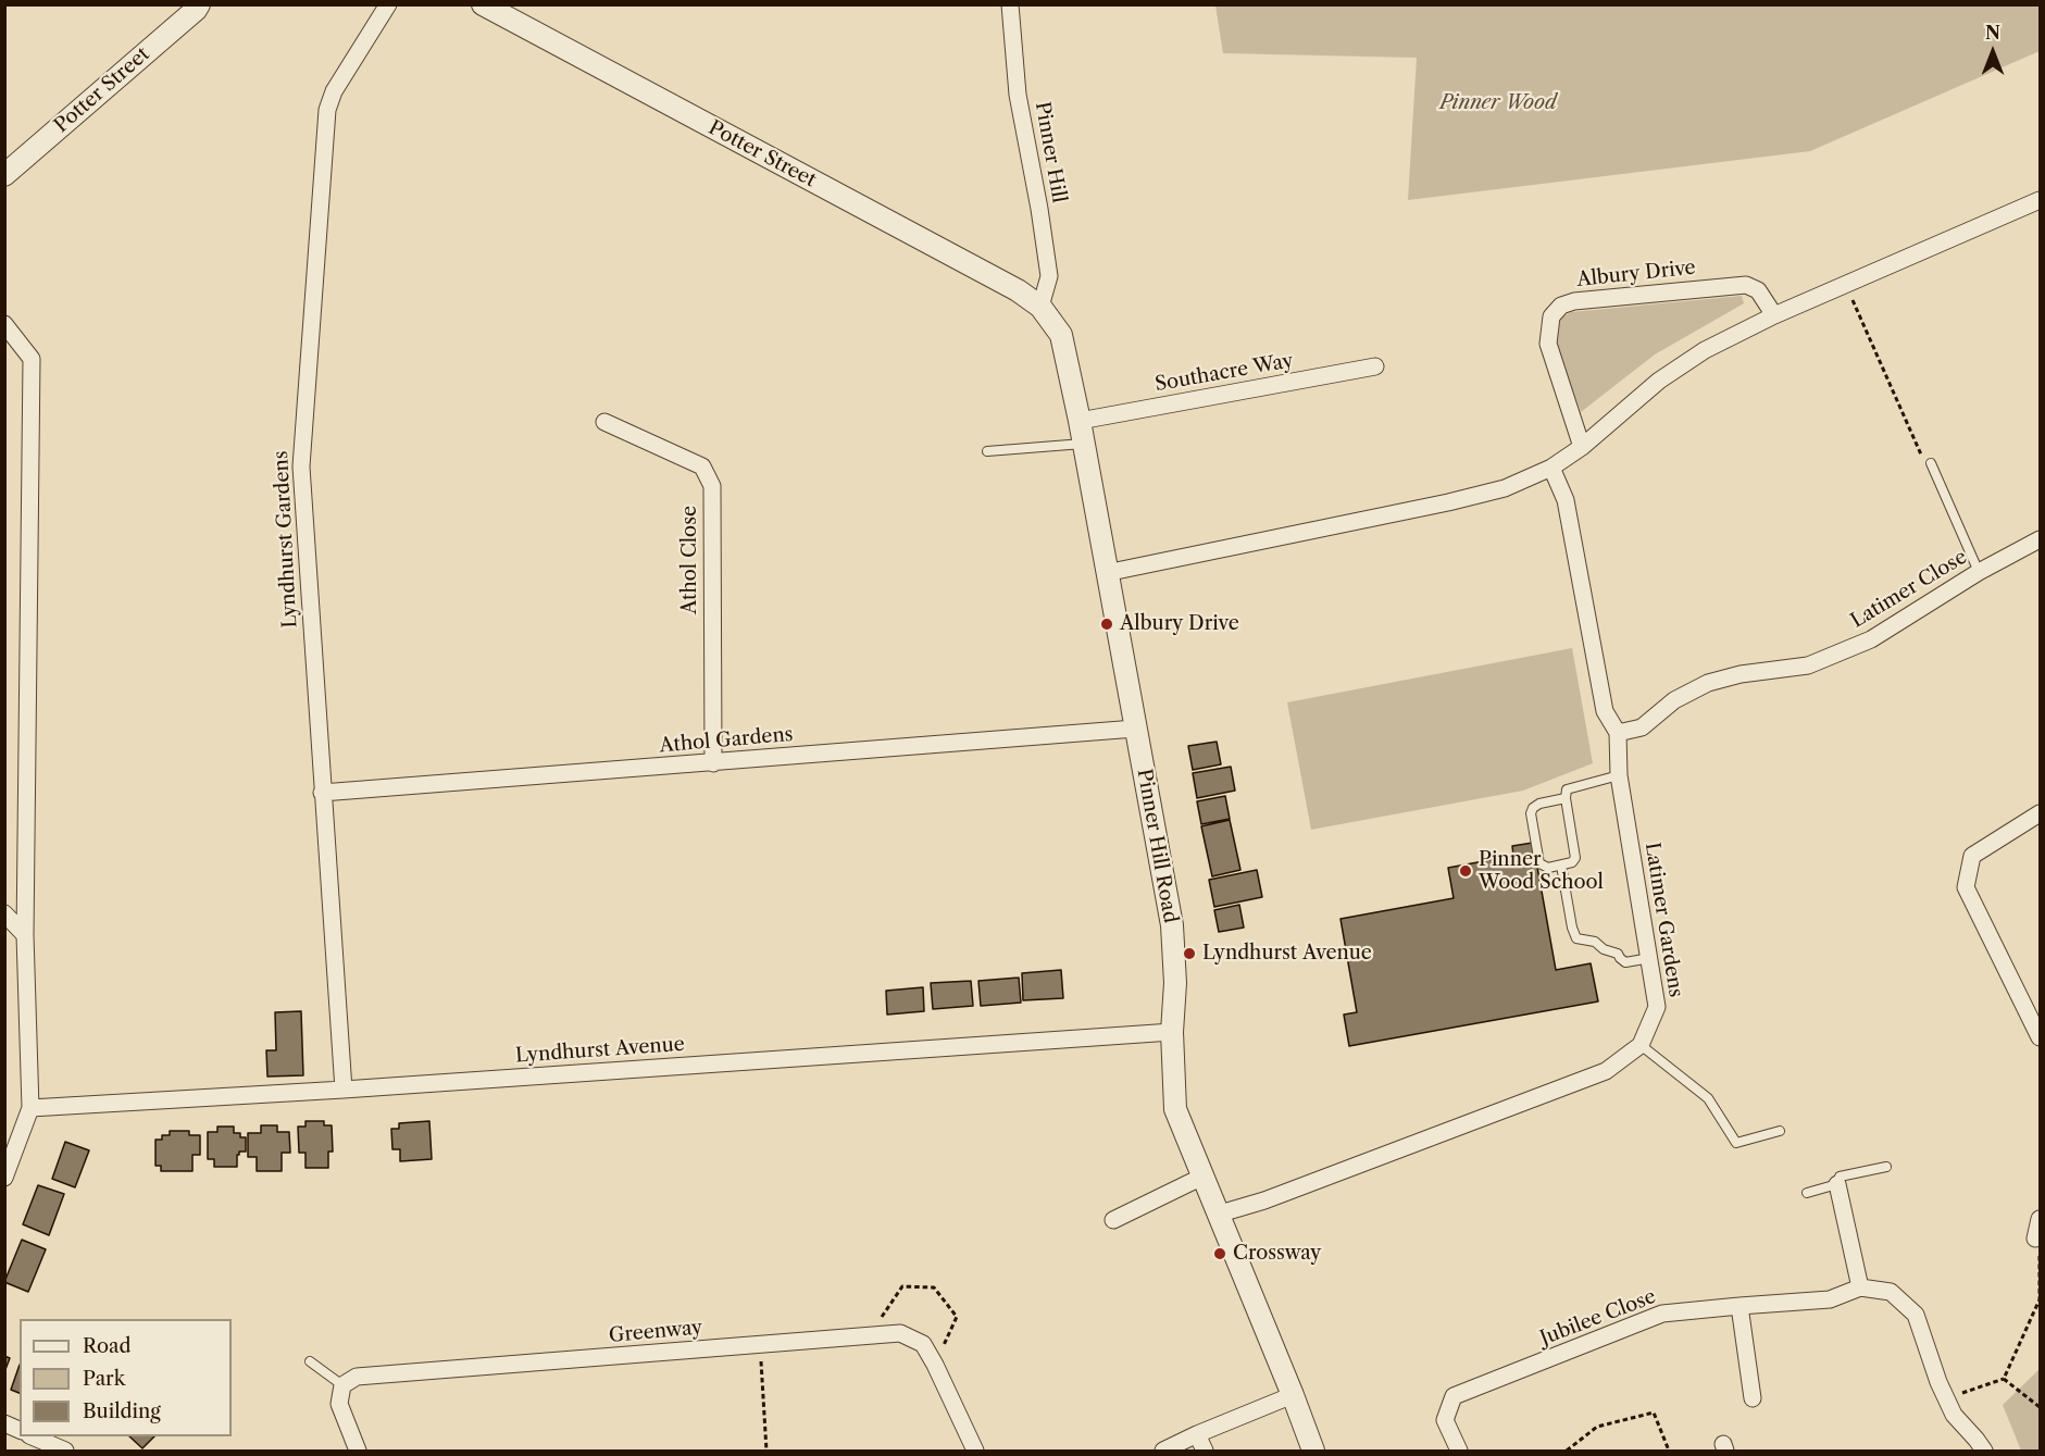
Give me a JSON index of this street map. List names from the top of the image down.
{
  "streets": {
    "street": [
      "Potter Street",
      "Pinner Hill",
      "Albury Drive",
      "Southacre Way",
      "Lyndhurst Gardens",
      "Athol Close",
      "Latimer Close",
      "Athol Gardens",
      "Pinner Hill Road",
      "Latimer Gardens",
      "Lyndhurst Avenue",
      "Jubilee Close",
      "Greenway"
    ]
  },
  "crossings": [
    ["Potter Street", "Pinner Hill"],
    ["Potter Street", "Pinner Hill Road"],
    ["Pinner Hill", "Pinner Hill Road"],
    ["Southacre Way", "Pinner Hill Road"],
    ["Lyndhurst Gardens", "Athol Gardens"],
    ["Lyndhurst Gardens", "Lyndhurst Avenue"],
    ["Athol Close", "Athol Gardens"],
    ["Latimer Close", "Latimer Gardens"],
    ["Athol Gardens", "Pinner Hill Road"],
    ["Pinner Hill Road", "Latimer Gardens"],
    ["Pinner Hill Road", "Lyndhurst Avenue"]
  ],
  "parks": ["Pinner Wood"],
  "places": [
    "Albury Drive",
    "Pinner Wood School",
    "Lyndhurst Avenue",
    "Crossway"
  ],
  "legend": ["Road", "Park", "Building"],
  "north": "top"
}
